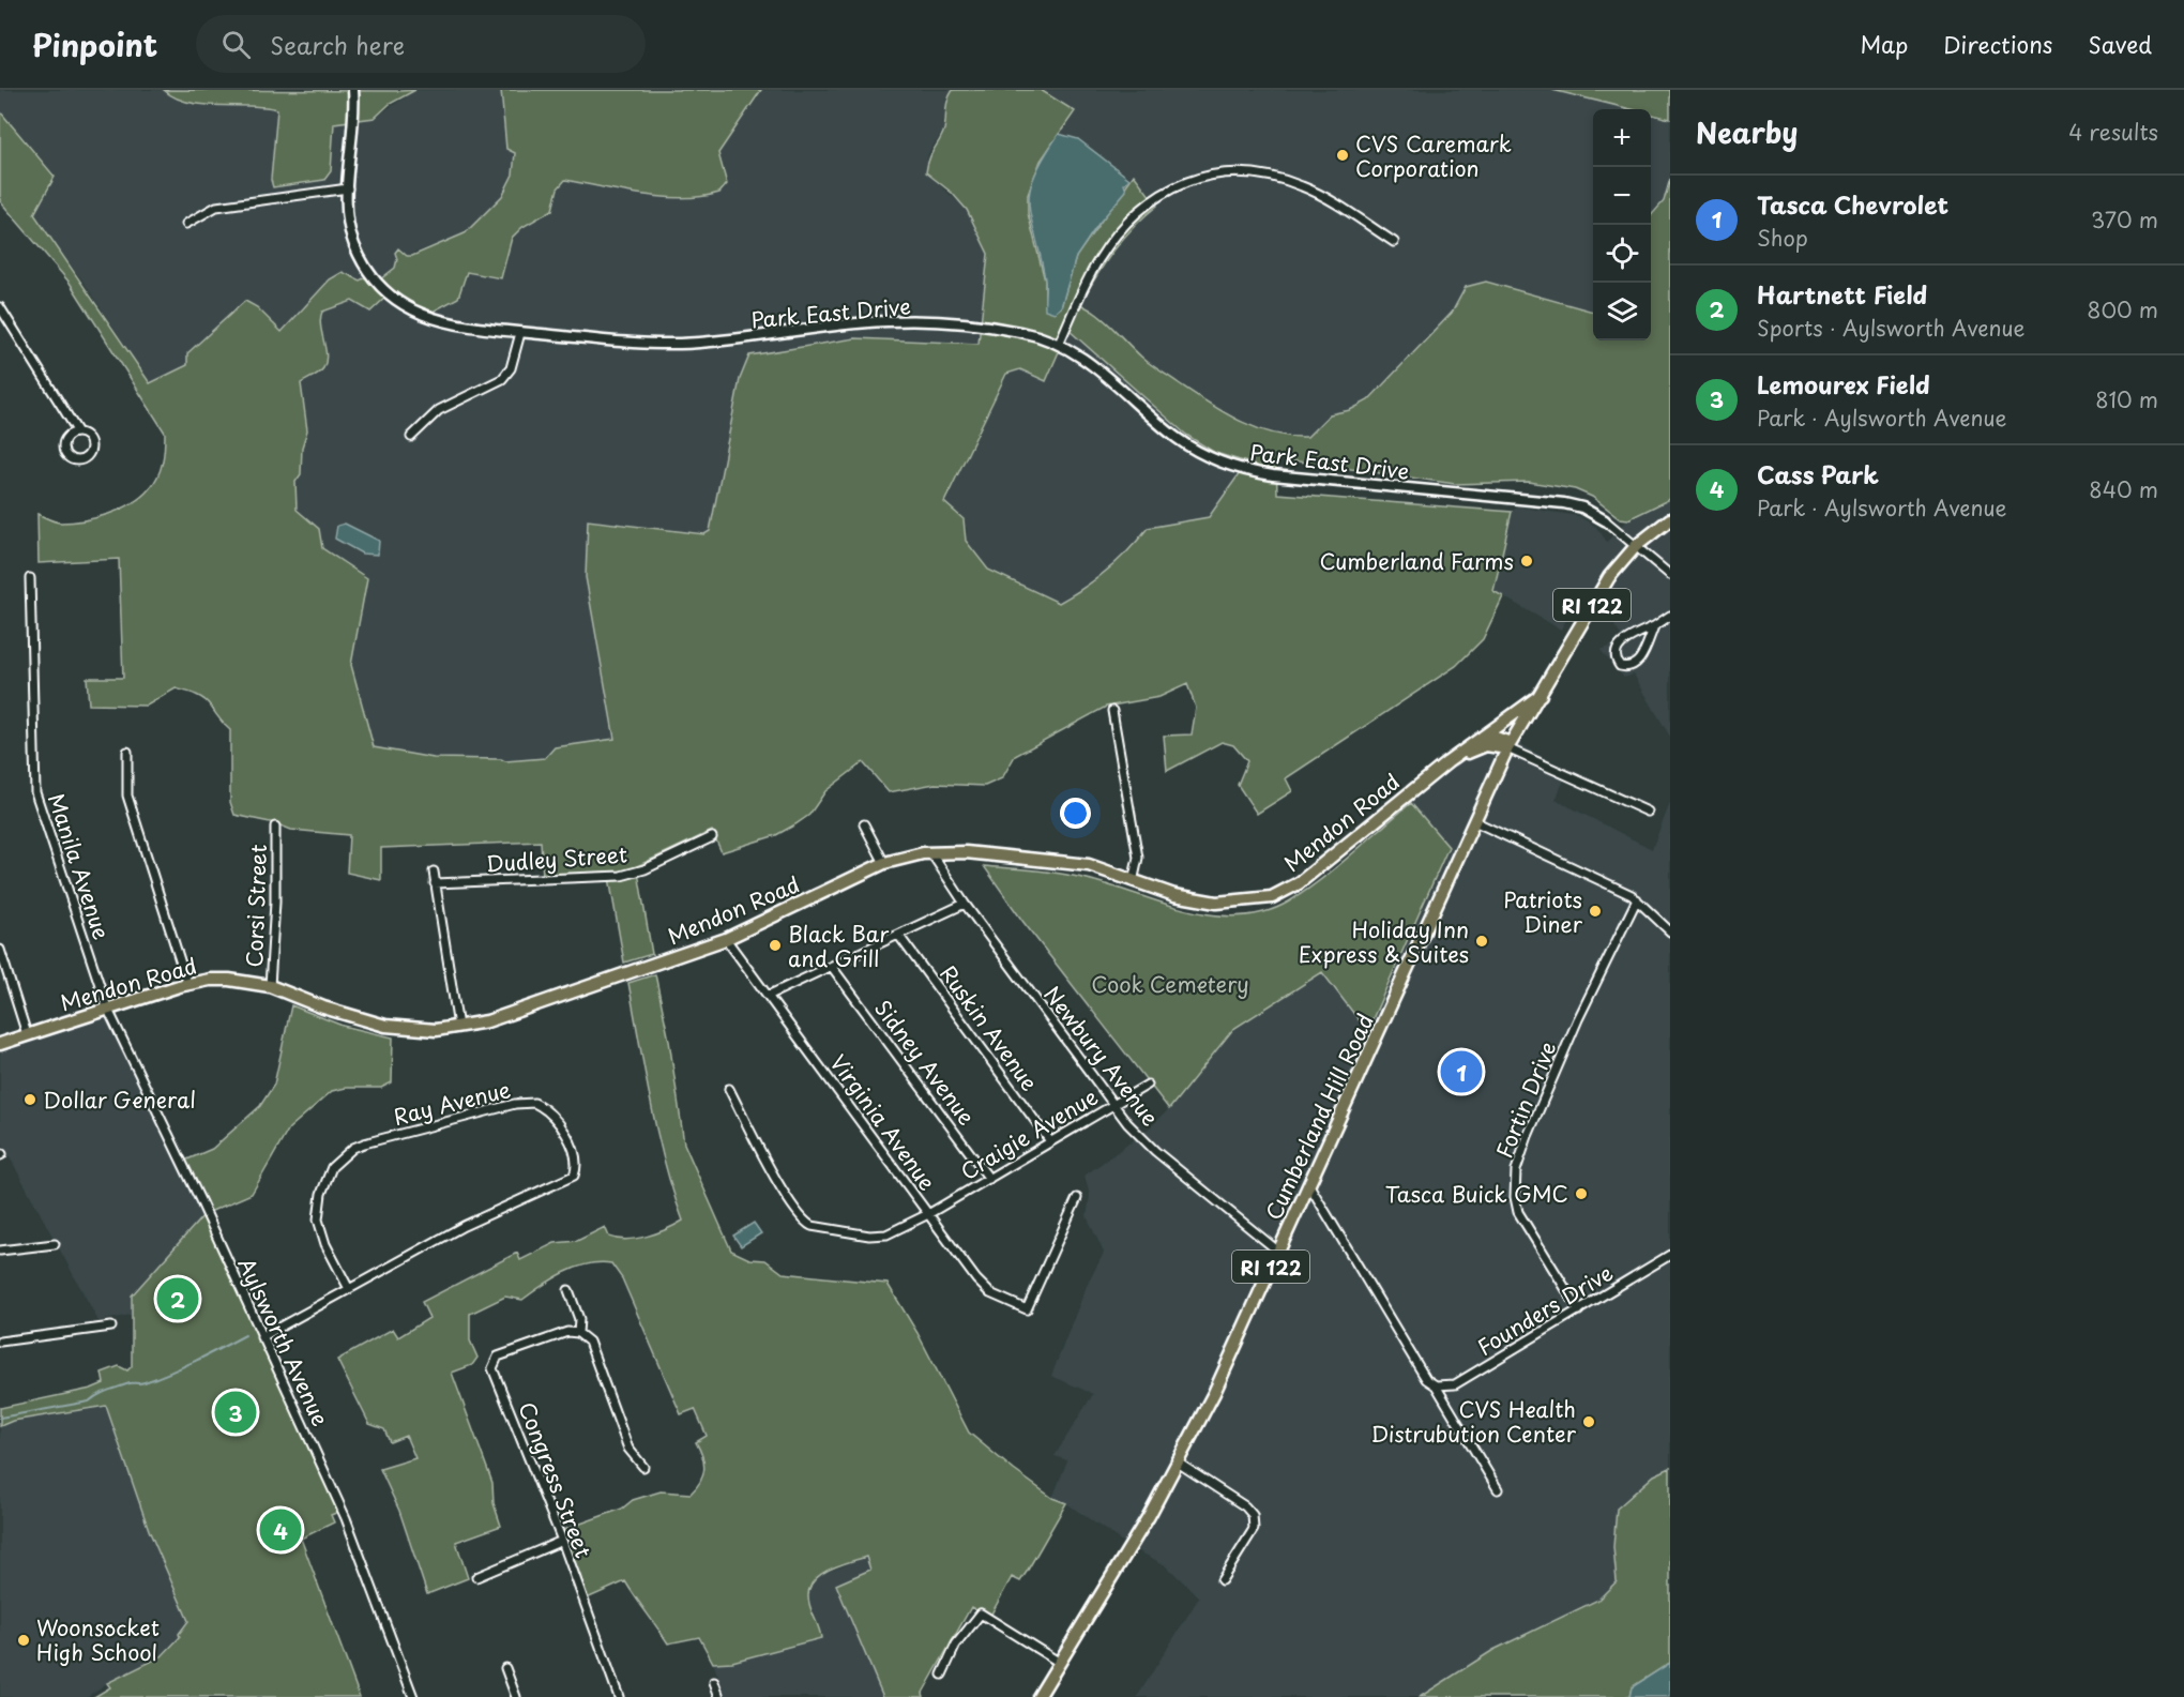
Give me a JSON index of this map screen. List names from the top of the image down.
{
  "streets": {
    "main road": ["RI 122", "Mendon Road", "Cumberland Hill Road"],
    "street": [
      "Park East Drive",
      "Dudley Street",
      "Manila Avenue",
      "Corsi Street",
      "Ruskin Avenue",
      "Newbury Avenue",
      "Sidney Avenue",
      "Fortin Drive",
      "Ray Avenue",
      "Virginia Avenue",
      "Craigie Avenue",
      "Founders Drive",
      "Aylsworth Avenue",
      "Congress Street"
    ]
  },
  "crossings": [
    ["Park East Drive", "RI 122"],
    ["RI 122", "Mendon Road"],
    ["RI 122", "Cumberland Hill Road"],
    ["Mendon Road", "Manila Avenue"],
    ["Mendon Road", "Corsi Street"],
    ["Mendon Road", "Newbury Avenue"],
    ["Mendon Road", "Cumberland Hill Road"],
    ["Mendon Road", "Virginia Avenue"],
    ["Mendon Road", "Aylsworth Avenue"],
    ["Manila Avenue", "Aylsworth Avenue"],
    ["Ruskin Avenue", "Craigie Avenue"],
    ["Newbury Avenue", "Cumberland Hill Road"],
    ["Newbury Avenue", "Craigie Avenue"],
    ["Sidney Avenue", "Craigie Avenue"],
    ["Fortin Drive", "Founders Drive"],
    ["Ray Avenue", "Aylsworth Avenue"],
    ["Virginia Avenue", "Craigie Avenue"]
  ],
  "parks": ["Cook Cemetery"],
  "places": [
    "CVS Caremark Corporation",
    "Cumberland Farms",
    "Patriots Diner",
    "Holiday Inn Express & Suites",
    "Black Bar and Grill",
    "Dollar General",
    "Tasca Buick GMC",
    "CVS Health Distrubution Center",
    "Woonsocket High School"
  ],
  "page": {
    "header": "Pinpoint",
    "search": "Search here",
    "nav": ["Map", "Directions", "Saved"],
    "heading": ["Nearby", "4 results"],
    "map_buttons": ["+", "−"],
    "list": [
      {
        "mark": "1",
        "name": "Tasca Chevrolet",
        "note": "Shop",
        "value": "370 m"
      },
      {
        "mark": "2",
        "name": "Hartnett Field",
        "note": "Sports · Aylsworth Avenue",
        "value": "800 m"
      },
      {
        "mark": "3",
        "name": "Lemourex Field",
        "note": "Park · Aylsworth Avenue",
        "value": "810 m"
      },
      {
        "mark": "4",
        "name": "Cass Park",
        "note": "Park · Aylsworth Avenue",
        "value": "840 m"
      }
    ],
    "pins": [
      "1",
      "2",
      "3",
      "4"
    ]
  }
}
